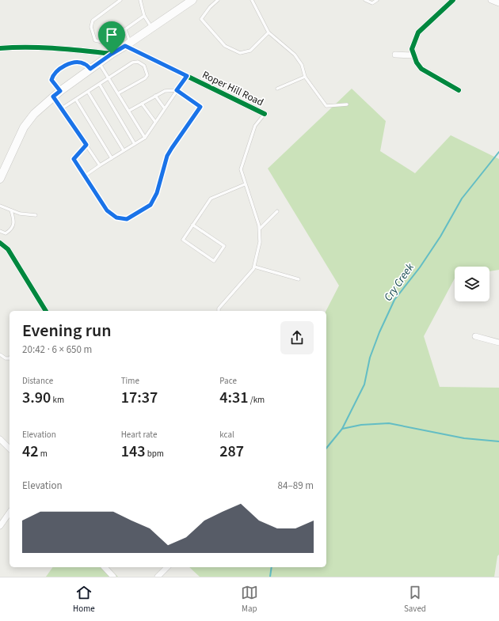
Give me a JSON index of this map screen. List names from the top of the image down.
{
  "streets": {
    "street": ["Roper Hill Road"]
  },
  "water": ["Cry Creek"],
  "page": {
    "heading": ["Evening run", "20:42 · 6 × 650 m"],
    "stats": [
      ["Distance", "3.90 km"],
      ["Time", "17:37"],
      ["Pace", "4:31 /km"],
      ["Elevation", "42 m"],
      ["Heart rate", "143 bpm"],
      ["kcal", "287"]
    ],
    "chart": ["Elevation", "84–89 m"],
    "tabs": ["Home", "Map", "Saved"]
  }
}
